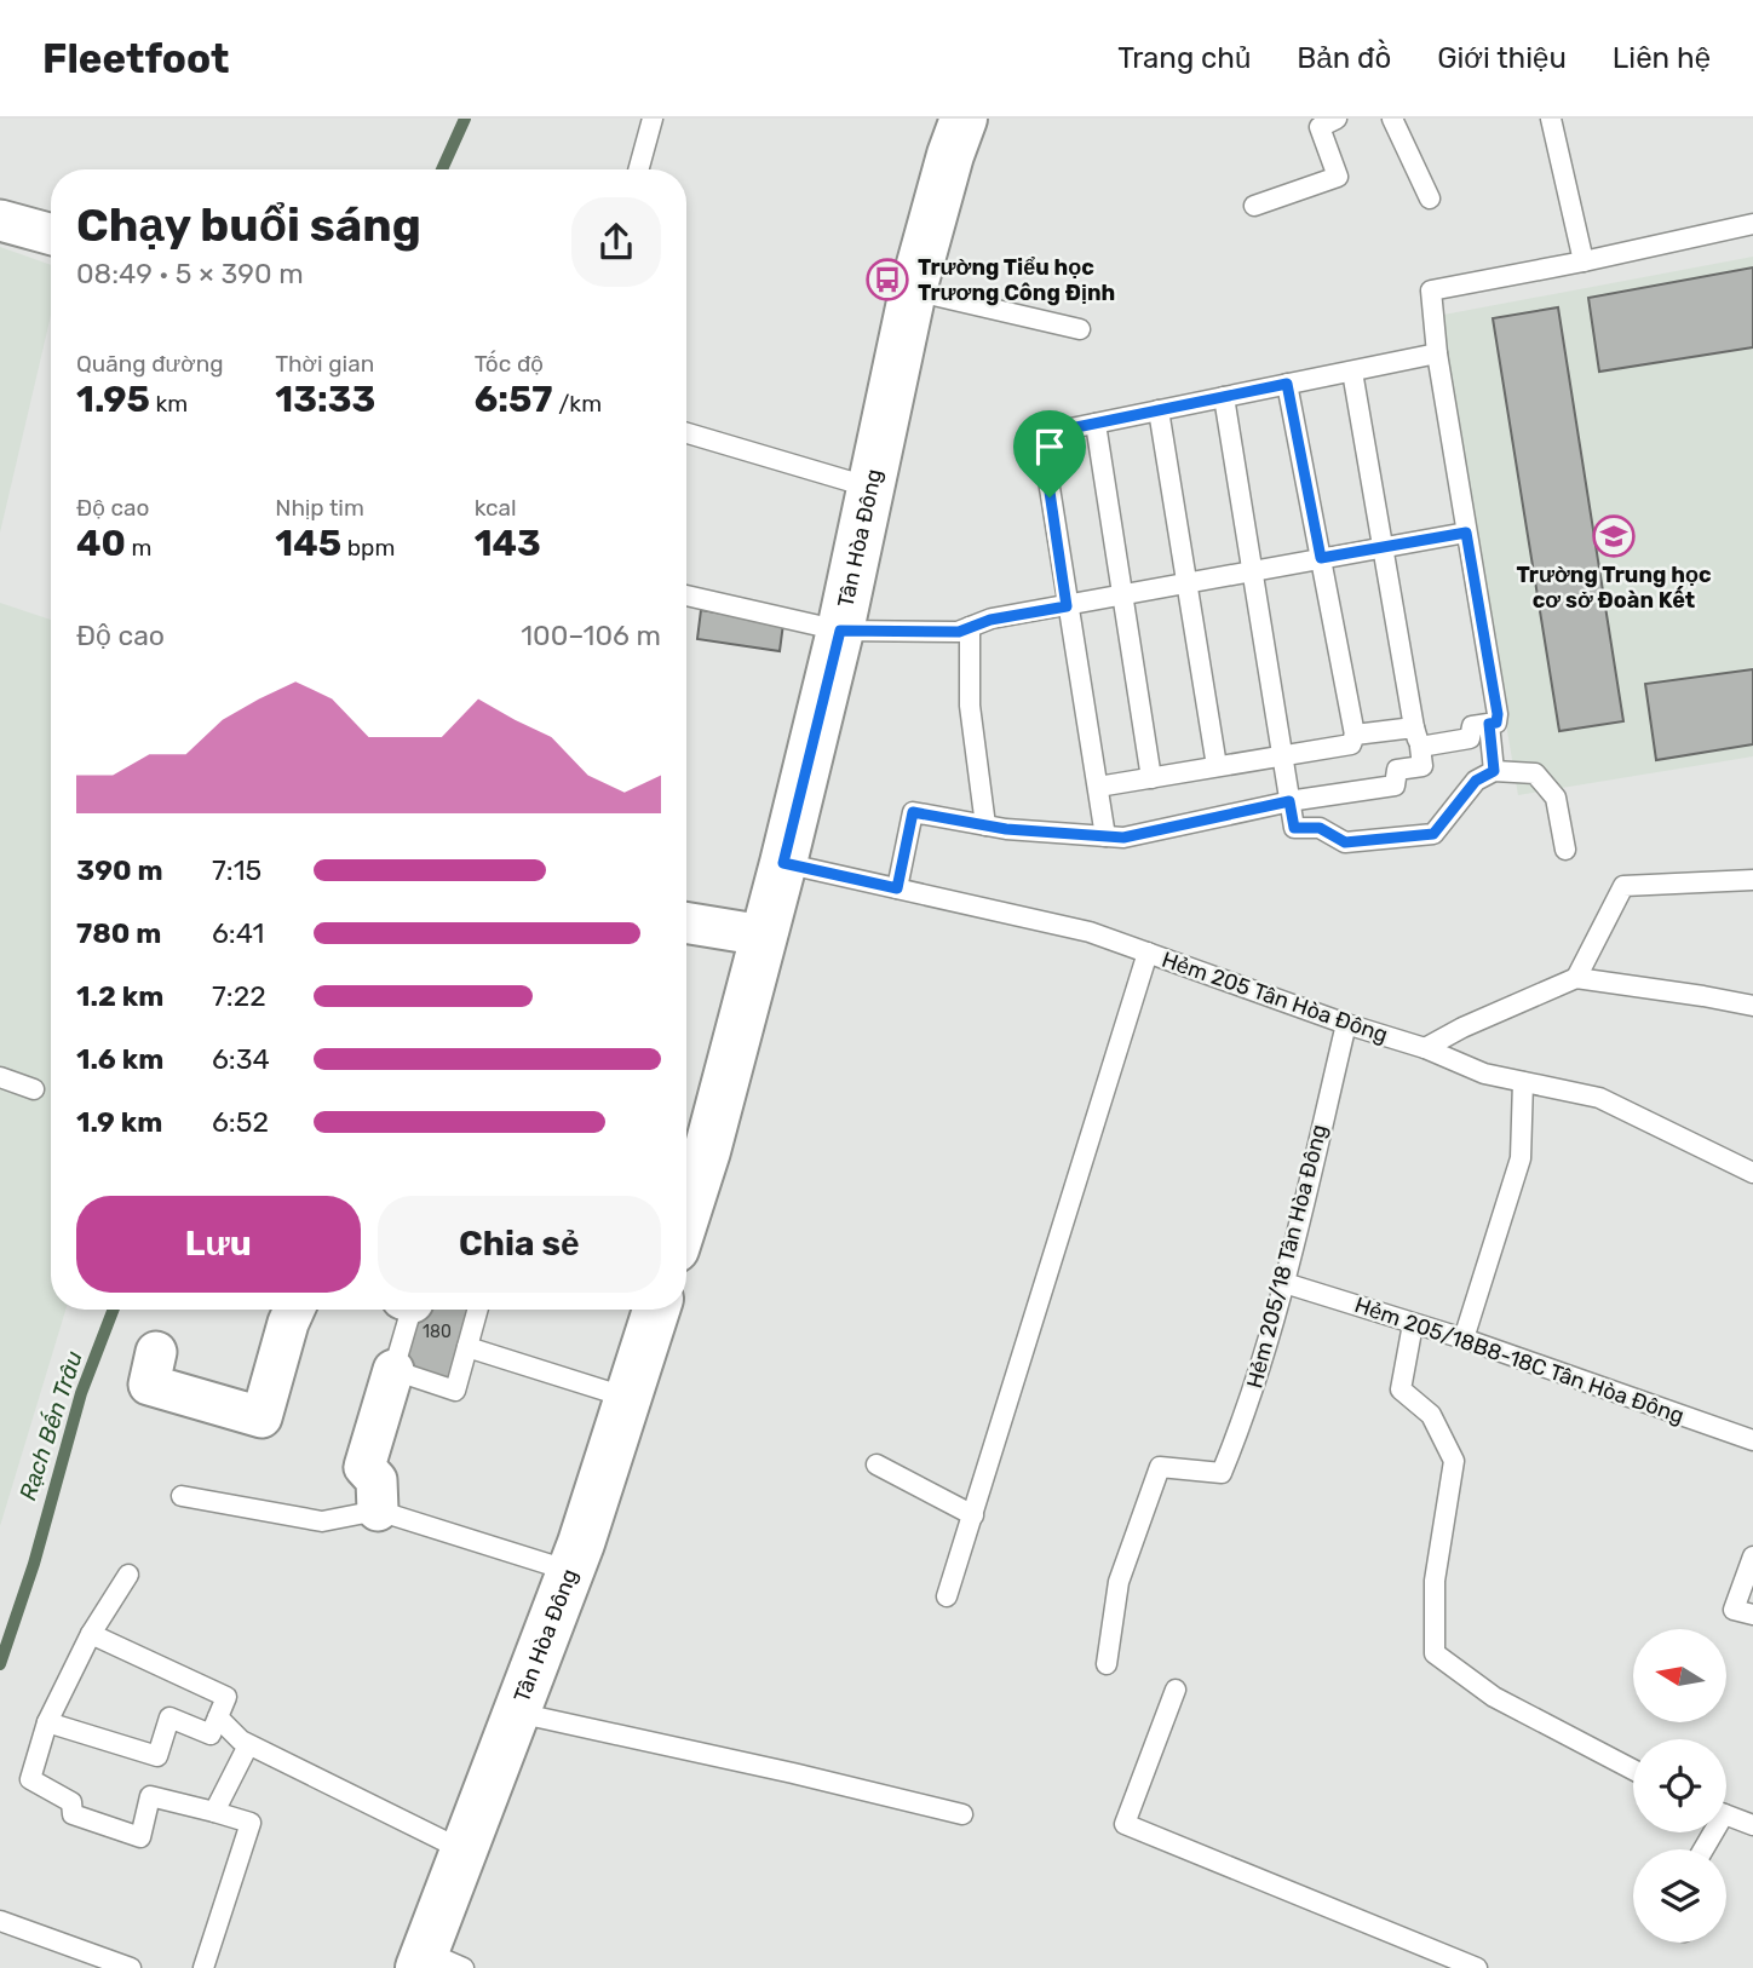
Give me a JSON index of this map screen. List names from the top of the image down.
{
  "streets": {
    "street": ["Tân Hòa Đông"],
    "lane": ["Hẻm 205 Tân Hòa Đông", "Hẻm 205/18 Tân Hòa Đông", "Hẻm 205/18B8-18C Tân Hòa Đông"]
  },
  "crossings": [
    ["Tân Hòa Đông", "Hẻm 205 Tân Hòa Đông"],
    ["Hẻm 205 Tân Hòa Đông", "Hẻm 205/18 Tân Hòa Đông"],
    ["Hẻm 205/18 Tân Hòa Đông", "Hẻm 205/18B8-18C Tân Hòa Đông"]
  ],
  "water": ["Rạch Bến Trâu"],
  "places": {
    "bus stop": ["Trường Tiểu học Trương Công Định"],
    "school or university": ["Trường Trung học cơ sở Đoàn Kết"]
  },
  "house_numbers": ["180"],
  "north": "left",
  "page": {
    "header": "Fleetfoot",
    "nav": [
      "Trang chủ",
      "Bản đồ",
      "Giới thiệu",
      "Liên hệ"
    ],
    "heading": ["Chạy buổi sáng", "08:49 · 5 × 390 m"],
    "stats": [
      ["Quãng đường", "1.95 km"],
      ["Thời gian", "13:33"],
      ["Tốc độ", "6:57 /km"],
      ["Độ cao", "40 m"],
      ["Nhịp tim", "145 bpm"],
      ["kcal", "143"]
    ],
    "chart": ["Độ cao", "100–106 m"],
    "list": [
      {
        "name": "390 m",
        "note": "7:15"
      },
      {
        "name": "780 m",
        "note": "6:41"
      },
      {
        "name": "1.2 km",
        "note": "7:22"
      },
      {
        "name": "1.6 km",
        "note": "6:34"
      },
      {
        "name": "1.9 km",
        "note": "6:52"
      }
    ],
    "buttons": ["Lưu", "Chia sẻ"]
  }
}
